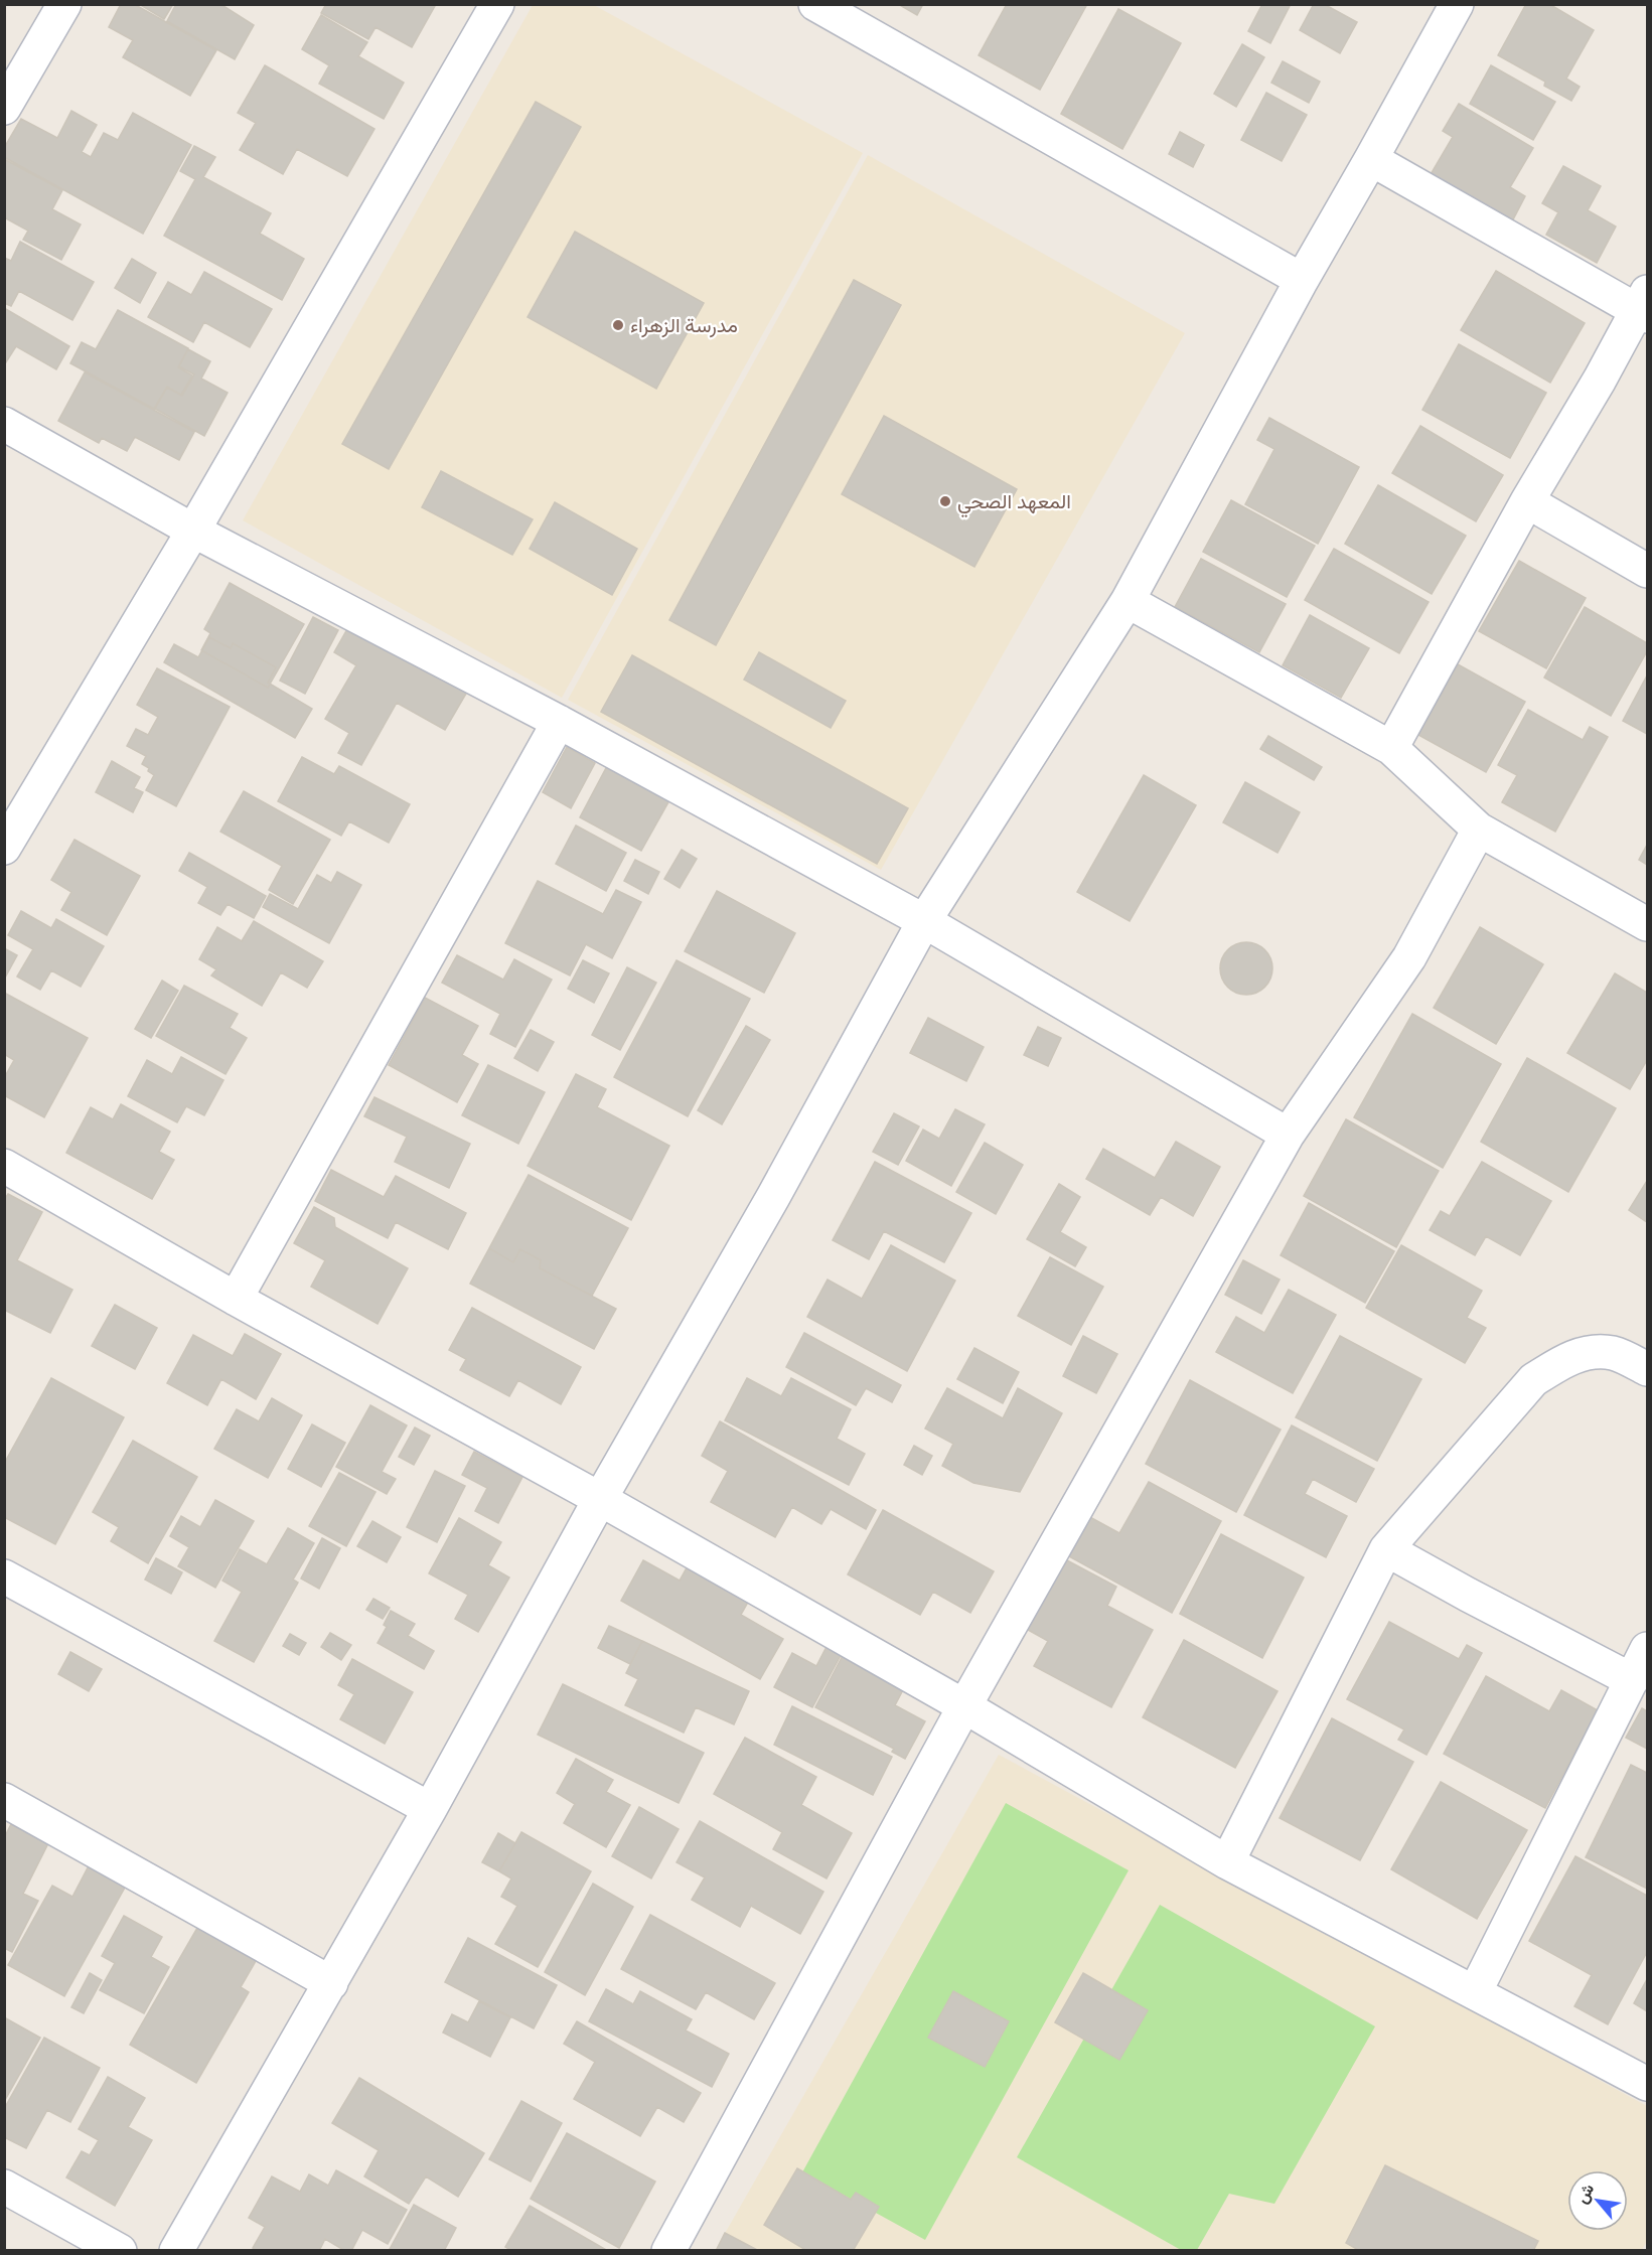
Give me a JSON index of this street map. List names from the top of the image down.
{
  "places": ["مدرسة الزهراء", "المعهد الصحي"],
  "north": "top left"
}
